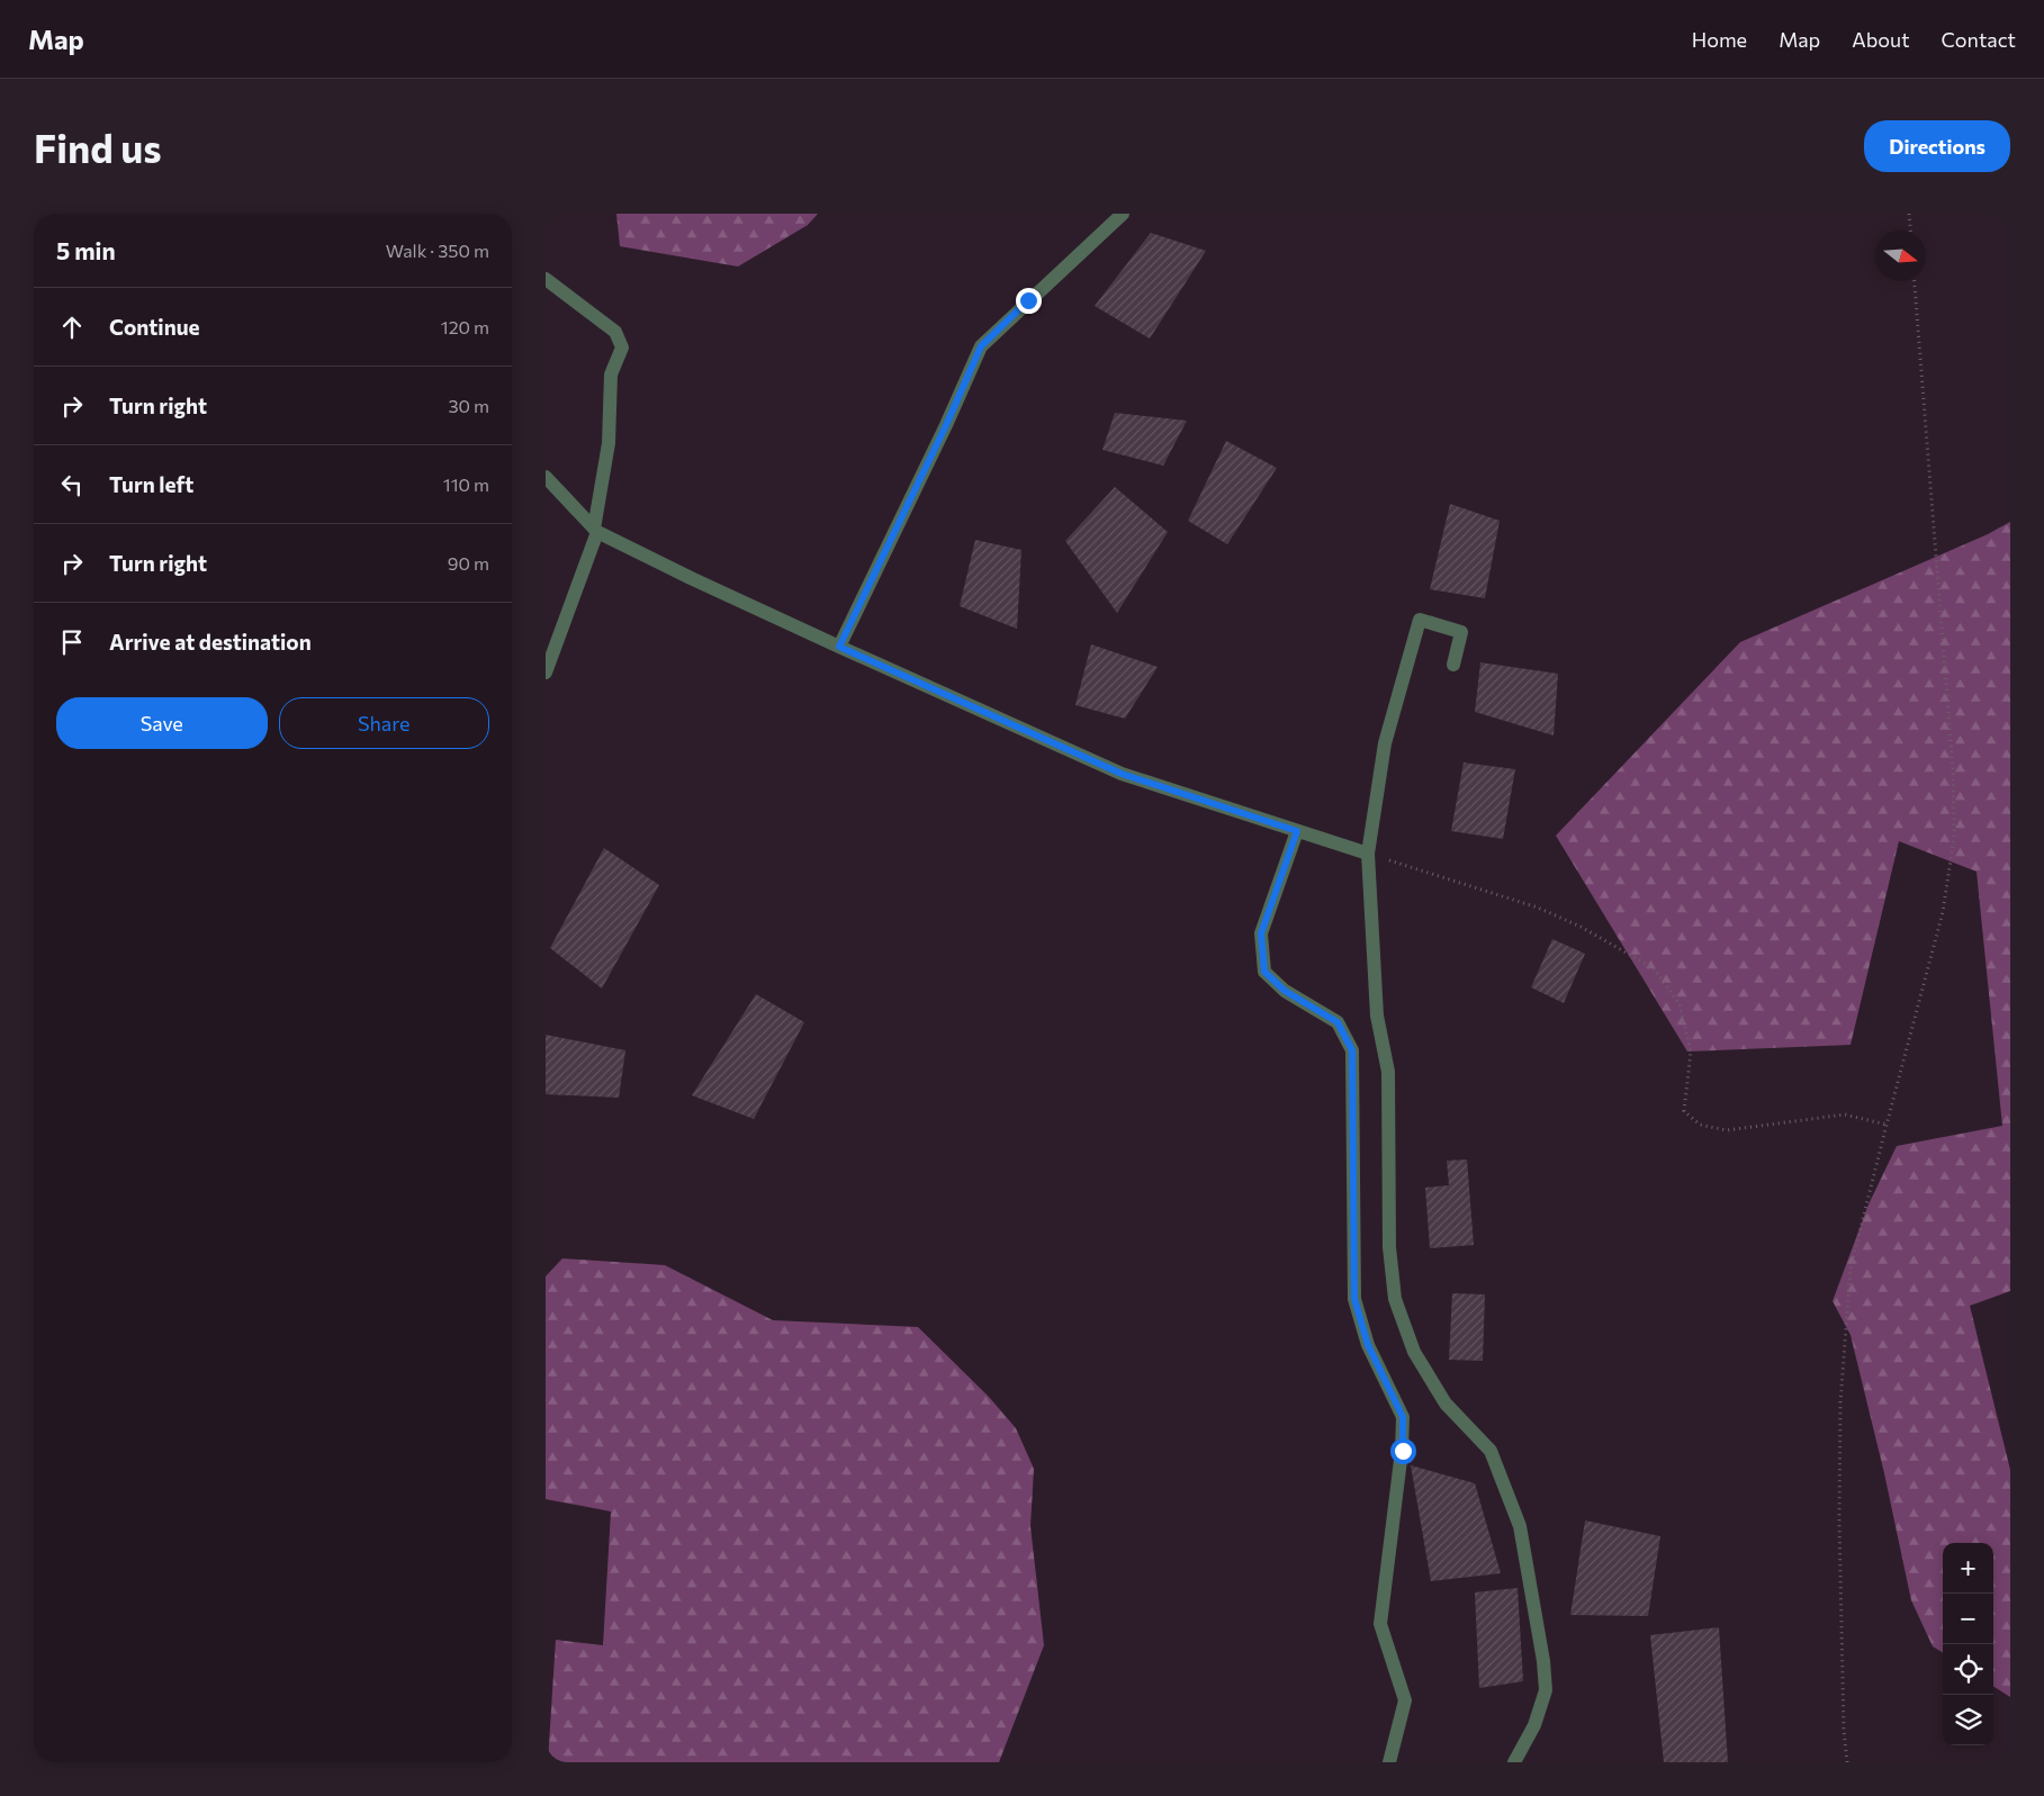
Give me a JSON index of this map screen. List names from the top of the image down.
{
  "north": "right",
  "page": {
    "header": "Map",
    "nav": [
      "Home",
      "Map",
      "About",
      "Contact"
    ],
    "buttons": [
      "Directions",
      ["Save", "Share"]
    ],
    "title": "Find us",
    "heading": ["5 min", "Walk · 350 m"],
    "list": [
      ["Continue", "120 m"],
      ["Turn right", "30 m"],
      ["Turn left", "110 m"],
      ["Turn right", "90 m"],
      "Arrive at destination"
    ],
    "map_buttons": ["+", "−"]
  }
}
